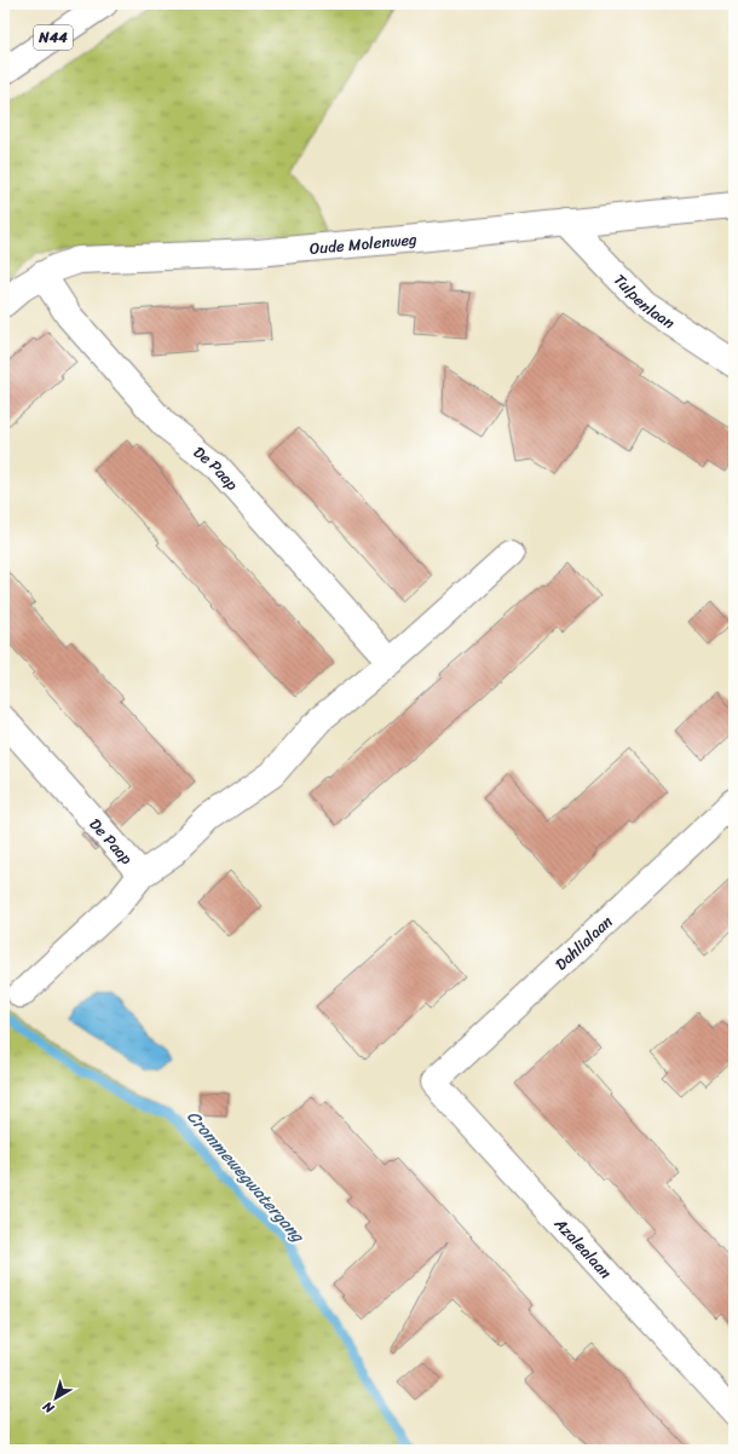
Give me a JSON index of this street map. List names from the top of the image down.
{
  "streets": {
    "main road": [
      "N44",
      "Oude Molenweg",
      "Tulpenlaan",
      "De Paap",
      "Dahlialaan",
      "Azalealaan"
    ]
  },
  "crossings": [
    ["Oude Molenweg", "Tulpenlaan"],
    ["Oude Molenweg", "De Paap"],
    ["Dahlialaan", "Azalealaan"]
  ],
  "water": ["Crommewegwatergang"],
  "north": "bottom left"
}
